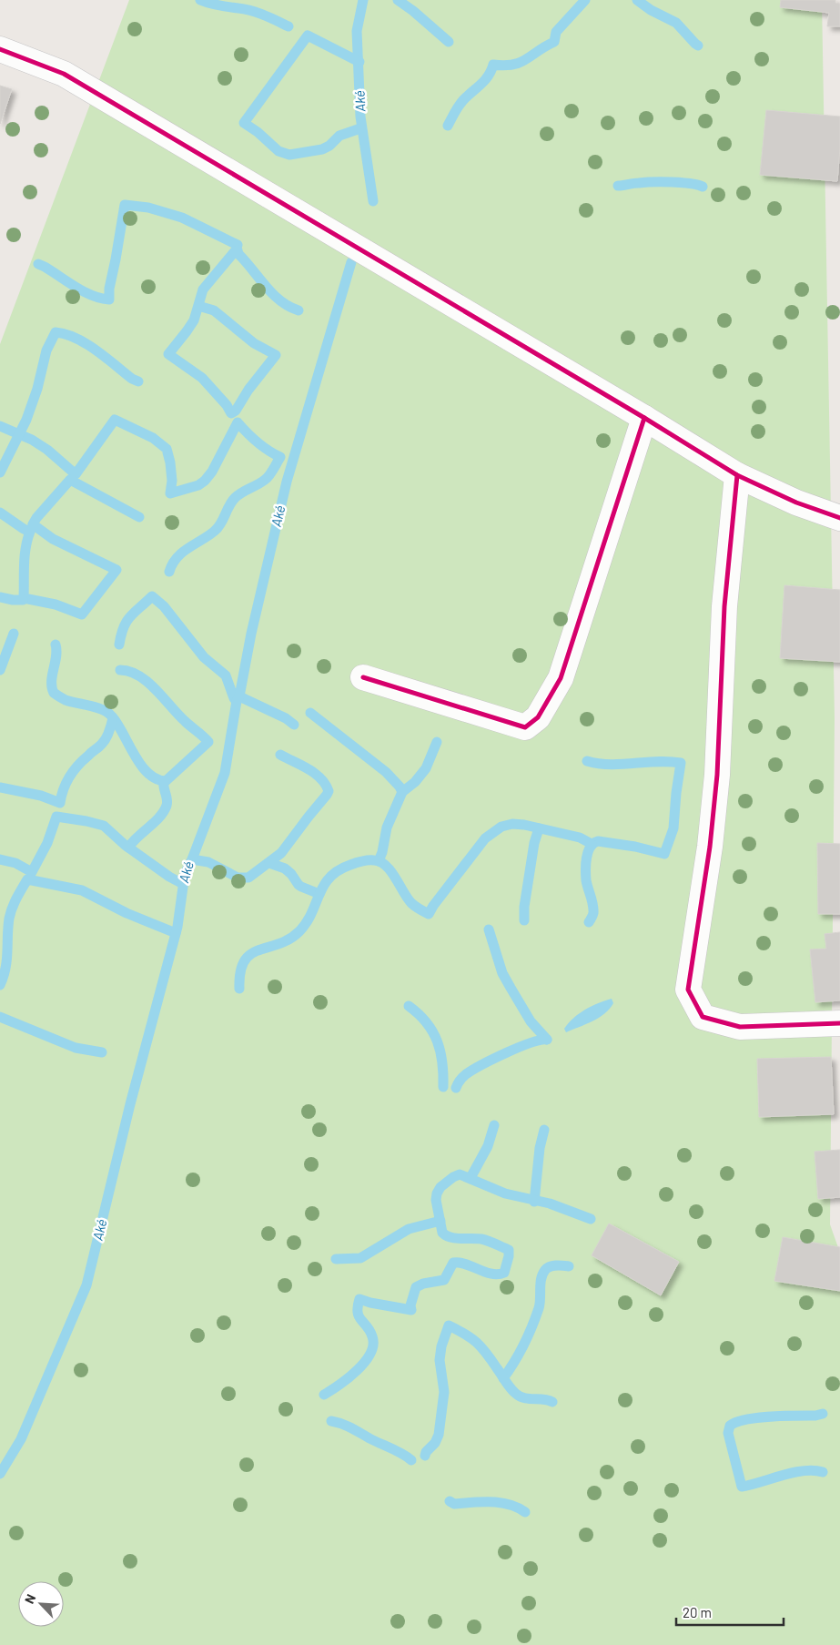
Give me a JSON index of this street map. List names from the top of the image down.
{
  "water": ["Aké"],
  "scale_bar": "20 m",
  "north": "top left"
}
